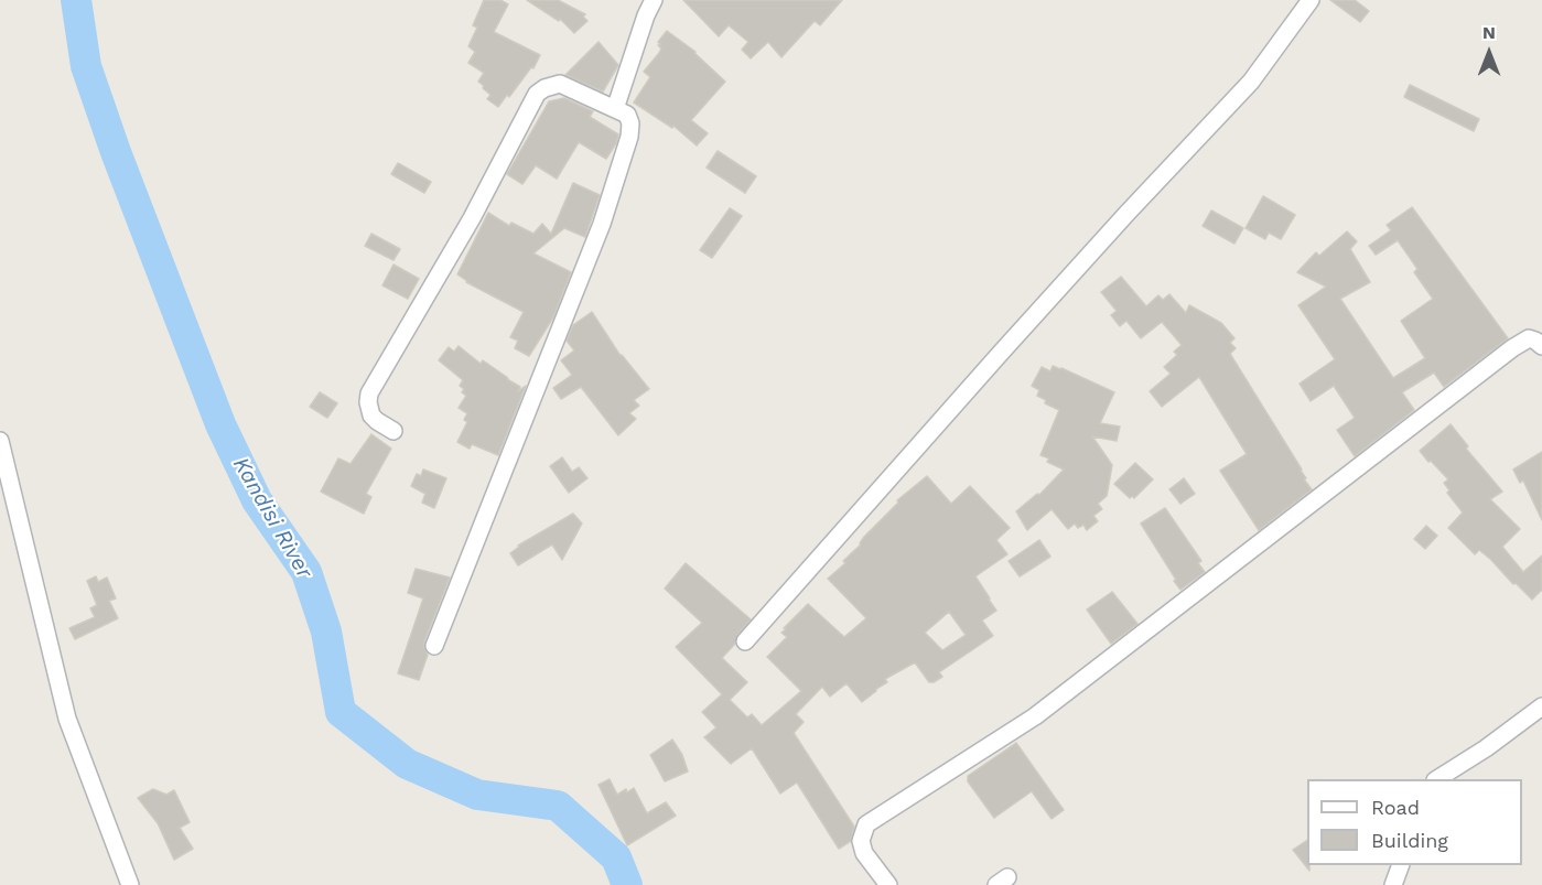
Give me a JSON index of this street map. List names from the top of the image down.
{
  "water": ["Kandisi River"],
  "legend": ["Road", "Building"],
  "north": "top"
}
